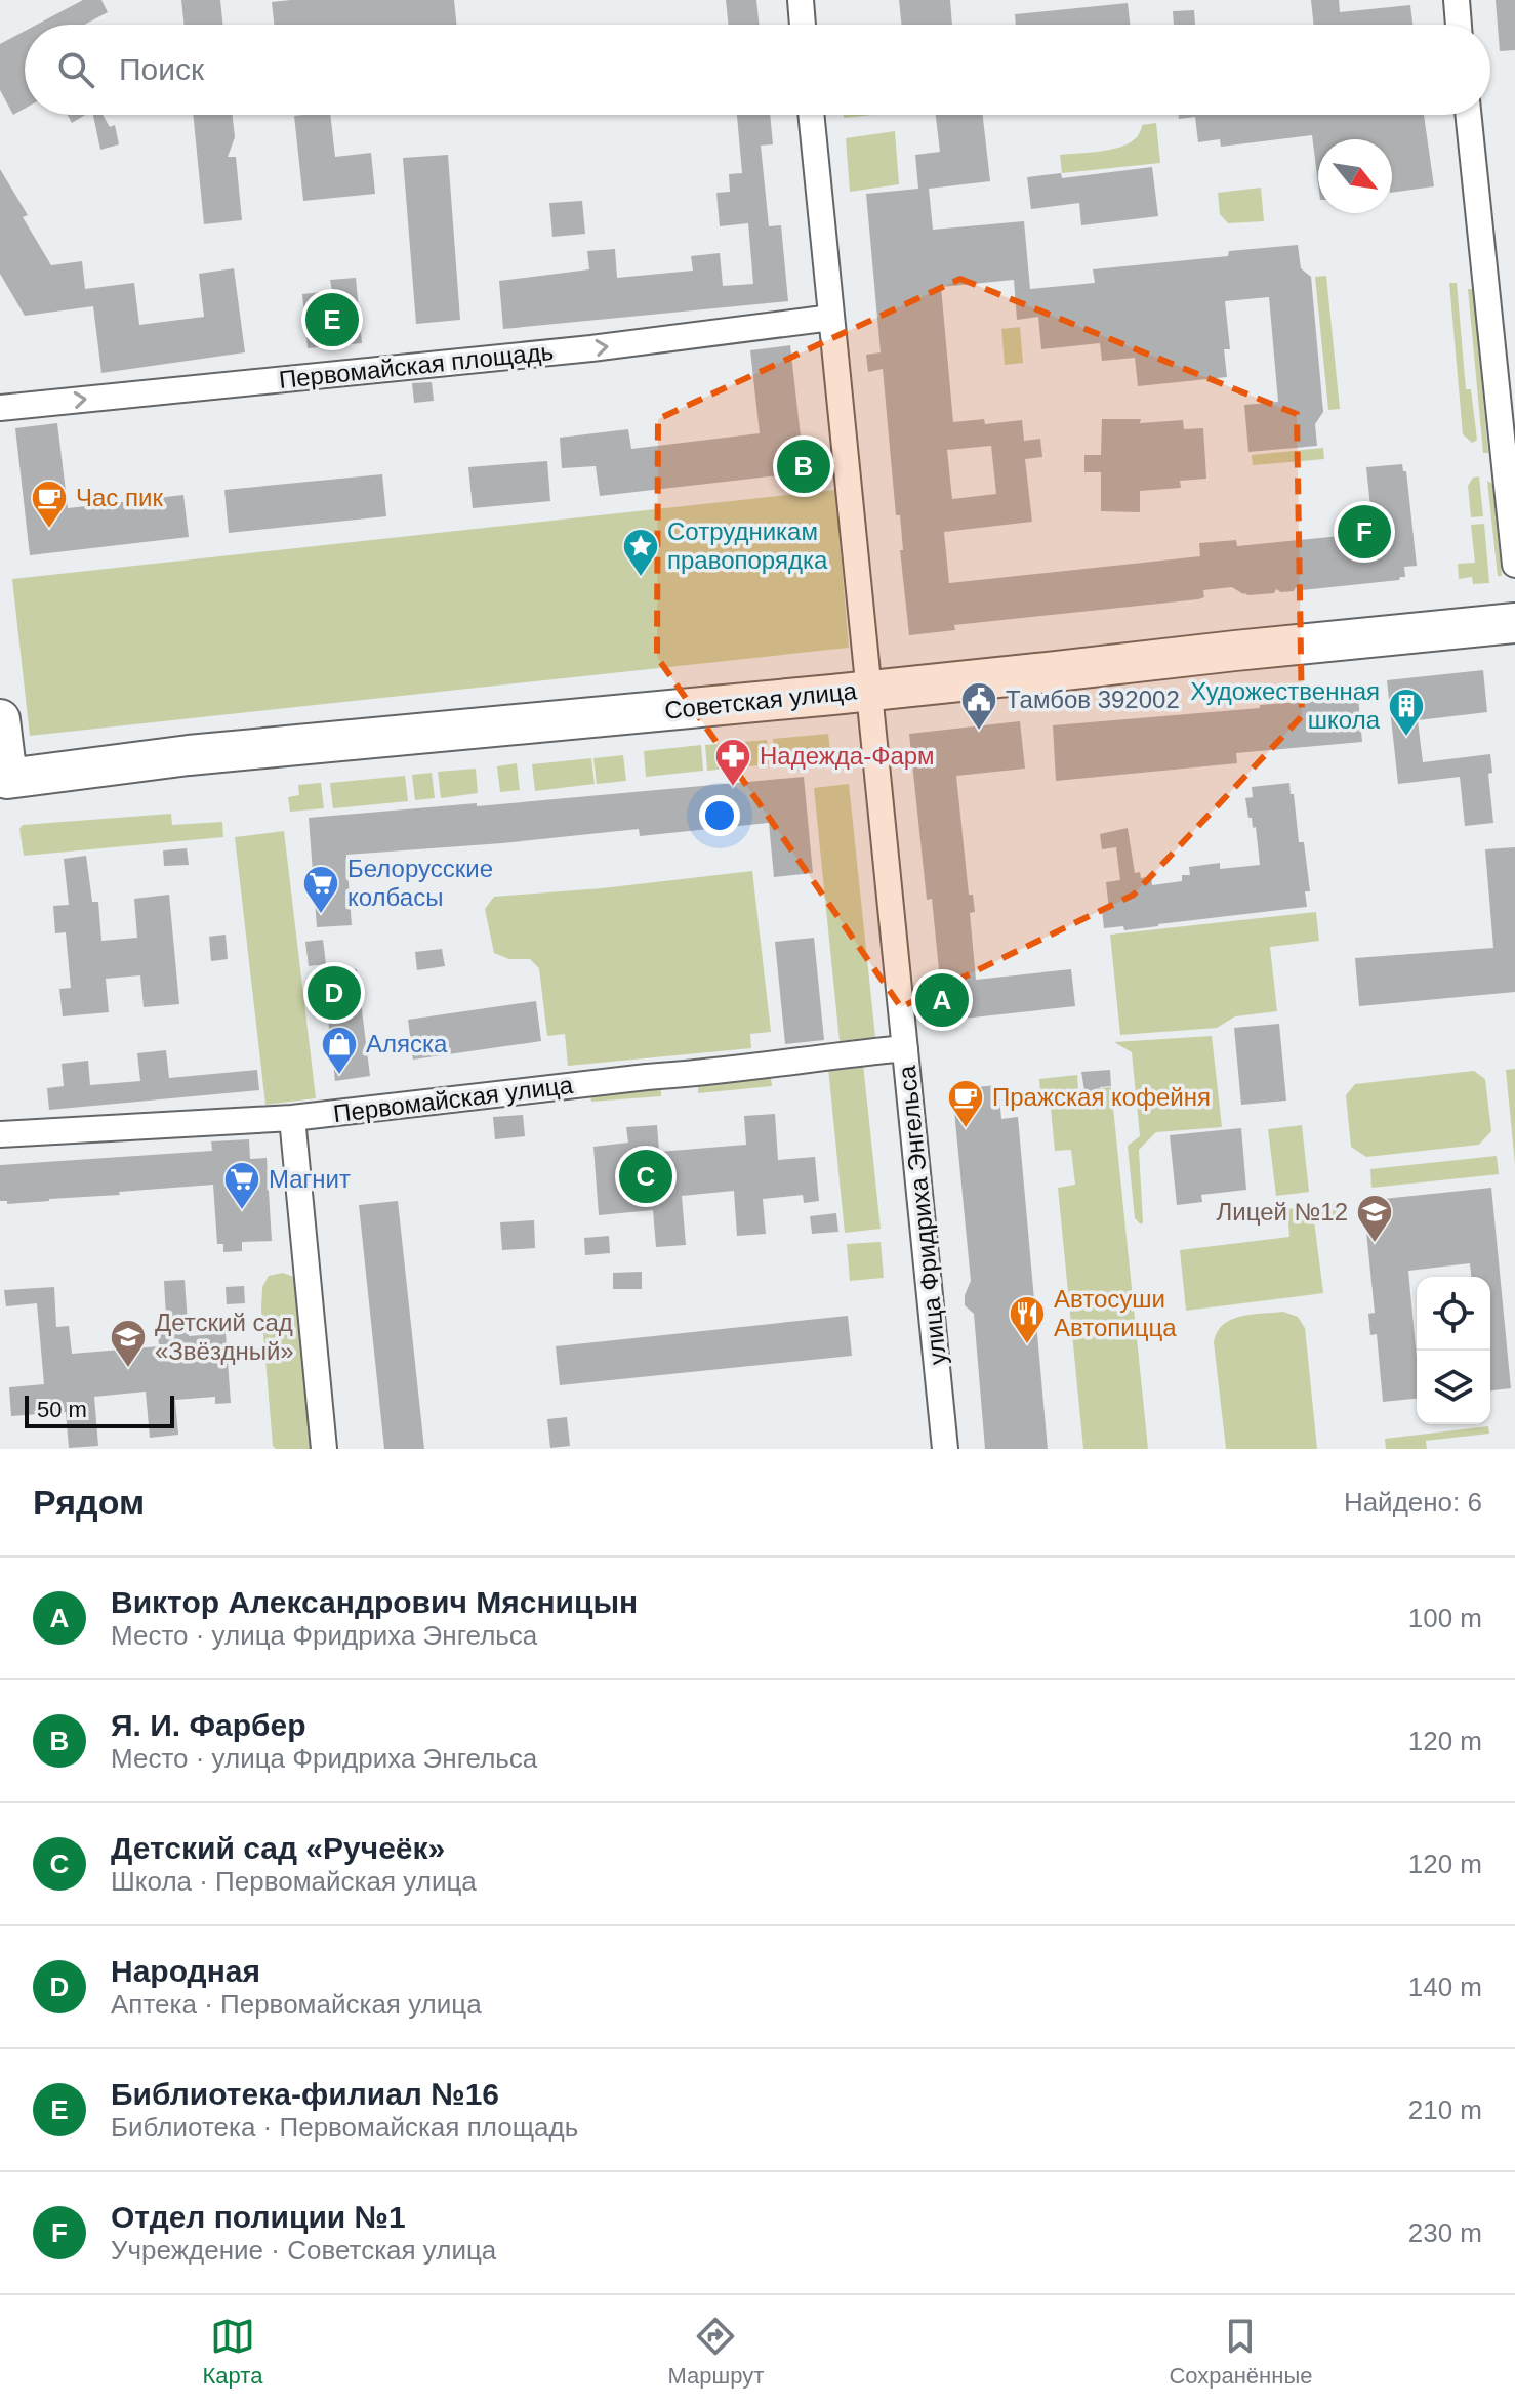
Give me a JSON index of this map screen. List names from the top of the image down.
{
  "streets": {
    "main road": ["Советская улица"],
    "street": ["Первомайская площадь", "Первомайская улица", "улица Фридриха Энгельса"]
  },
  "crossings": [
    ["Первомайская площадь", "улица Фридриха Энгельса"],
    ["Советская улица", "улица Фридриха Энгельса"],
    ["Первомайская улица", "улица Фридриха Энгельса"]
  ],
  "one_way": ["Первомайская площадь"],
  "places": {
    "cafe": ["Час пик", "Пражская кофейня"],
    "place": ["Сотрудникам правопорядка"],
    "public building": ["Тамбов 392002"],
    "building": ["Художественная школа"],
    "pharmacy": ["Надежда-Фарм"],
    "supermarket": ["Белорусские колбасы", "Магнит"],
    "shop": ["Аляска"],
    "school or university": ["Лицей №12", "Детский сад «Звёздный»"],
    "restaurant": ["Автосуши Автопицца"]
  },
  "scale_bar": "50 m",
  "north": "bottom right",
  "page": {
    "search": "Поиск",
    "pins": [
      "E",
      "B",
      "F",
      "D",
      "A",
      "C"
    ],
    "scale": "50 m",
    "heading": ["Рядом", "Найдено: 6"],
    "list": [
      {
        "mark": "A",
        "name": "Виктор Александрович Мясницын",
        "note": "Место · улица Фридриха Энгельса",
        "value": "100 m"
      },
      {
        "mark": "B",
        "name": "Я. И. Фарбер",
        "note": "Место · улица Фридриха Энгельса",
        "value": "120 m"
      },
      {
        "mark": "C",
        "name": "Детский сад «Ручеёк»",
        "note": "Школа · Первомайская улица",
        "value": "120 m"
      },
      {
        "mark": "D",
        "name": "Народная",
        "note": "Аптека · Первомайская улица",
        "value": "140 m"
      },
      {
        "mark": "E",
        "name": "Библиотека-филиал №16",
        "note": "Библиотека · Первомайская площадь",
        "value": "210 m"
      },
      {
        "mark": "F",
        "name": "Отдел полиции №1",
        "note": "Учреждение · Советская улица",
        "value": "230 m"
      }
    ],
    "nav": ["Карта", "Маршрут", "Сохранённые"]
  }
}
